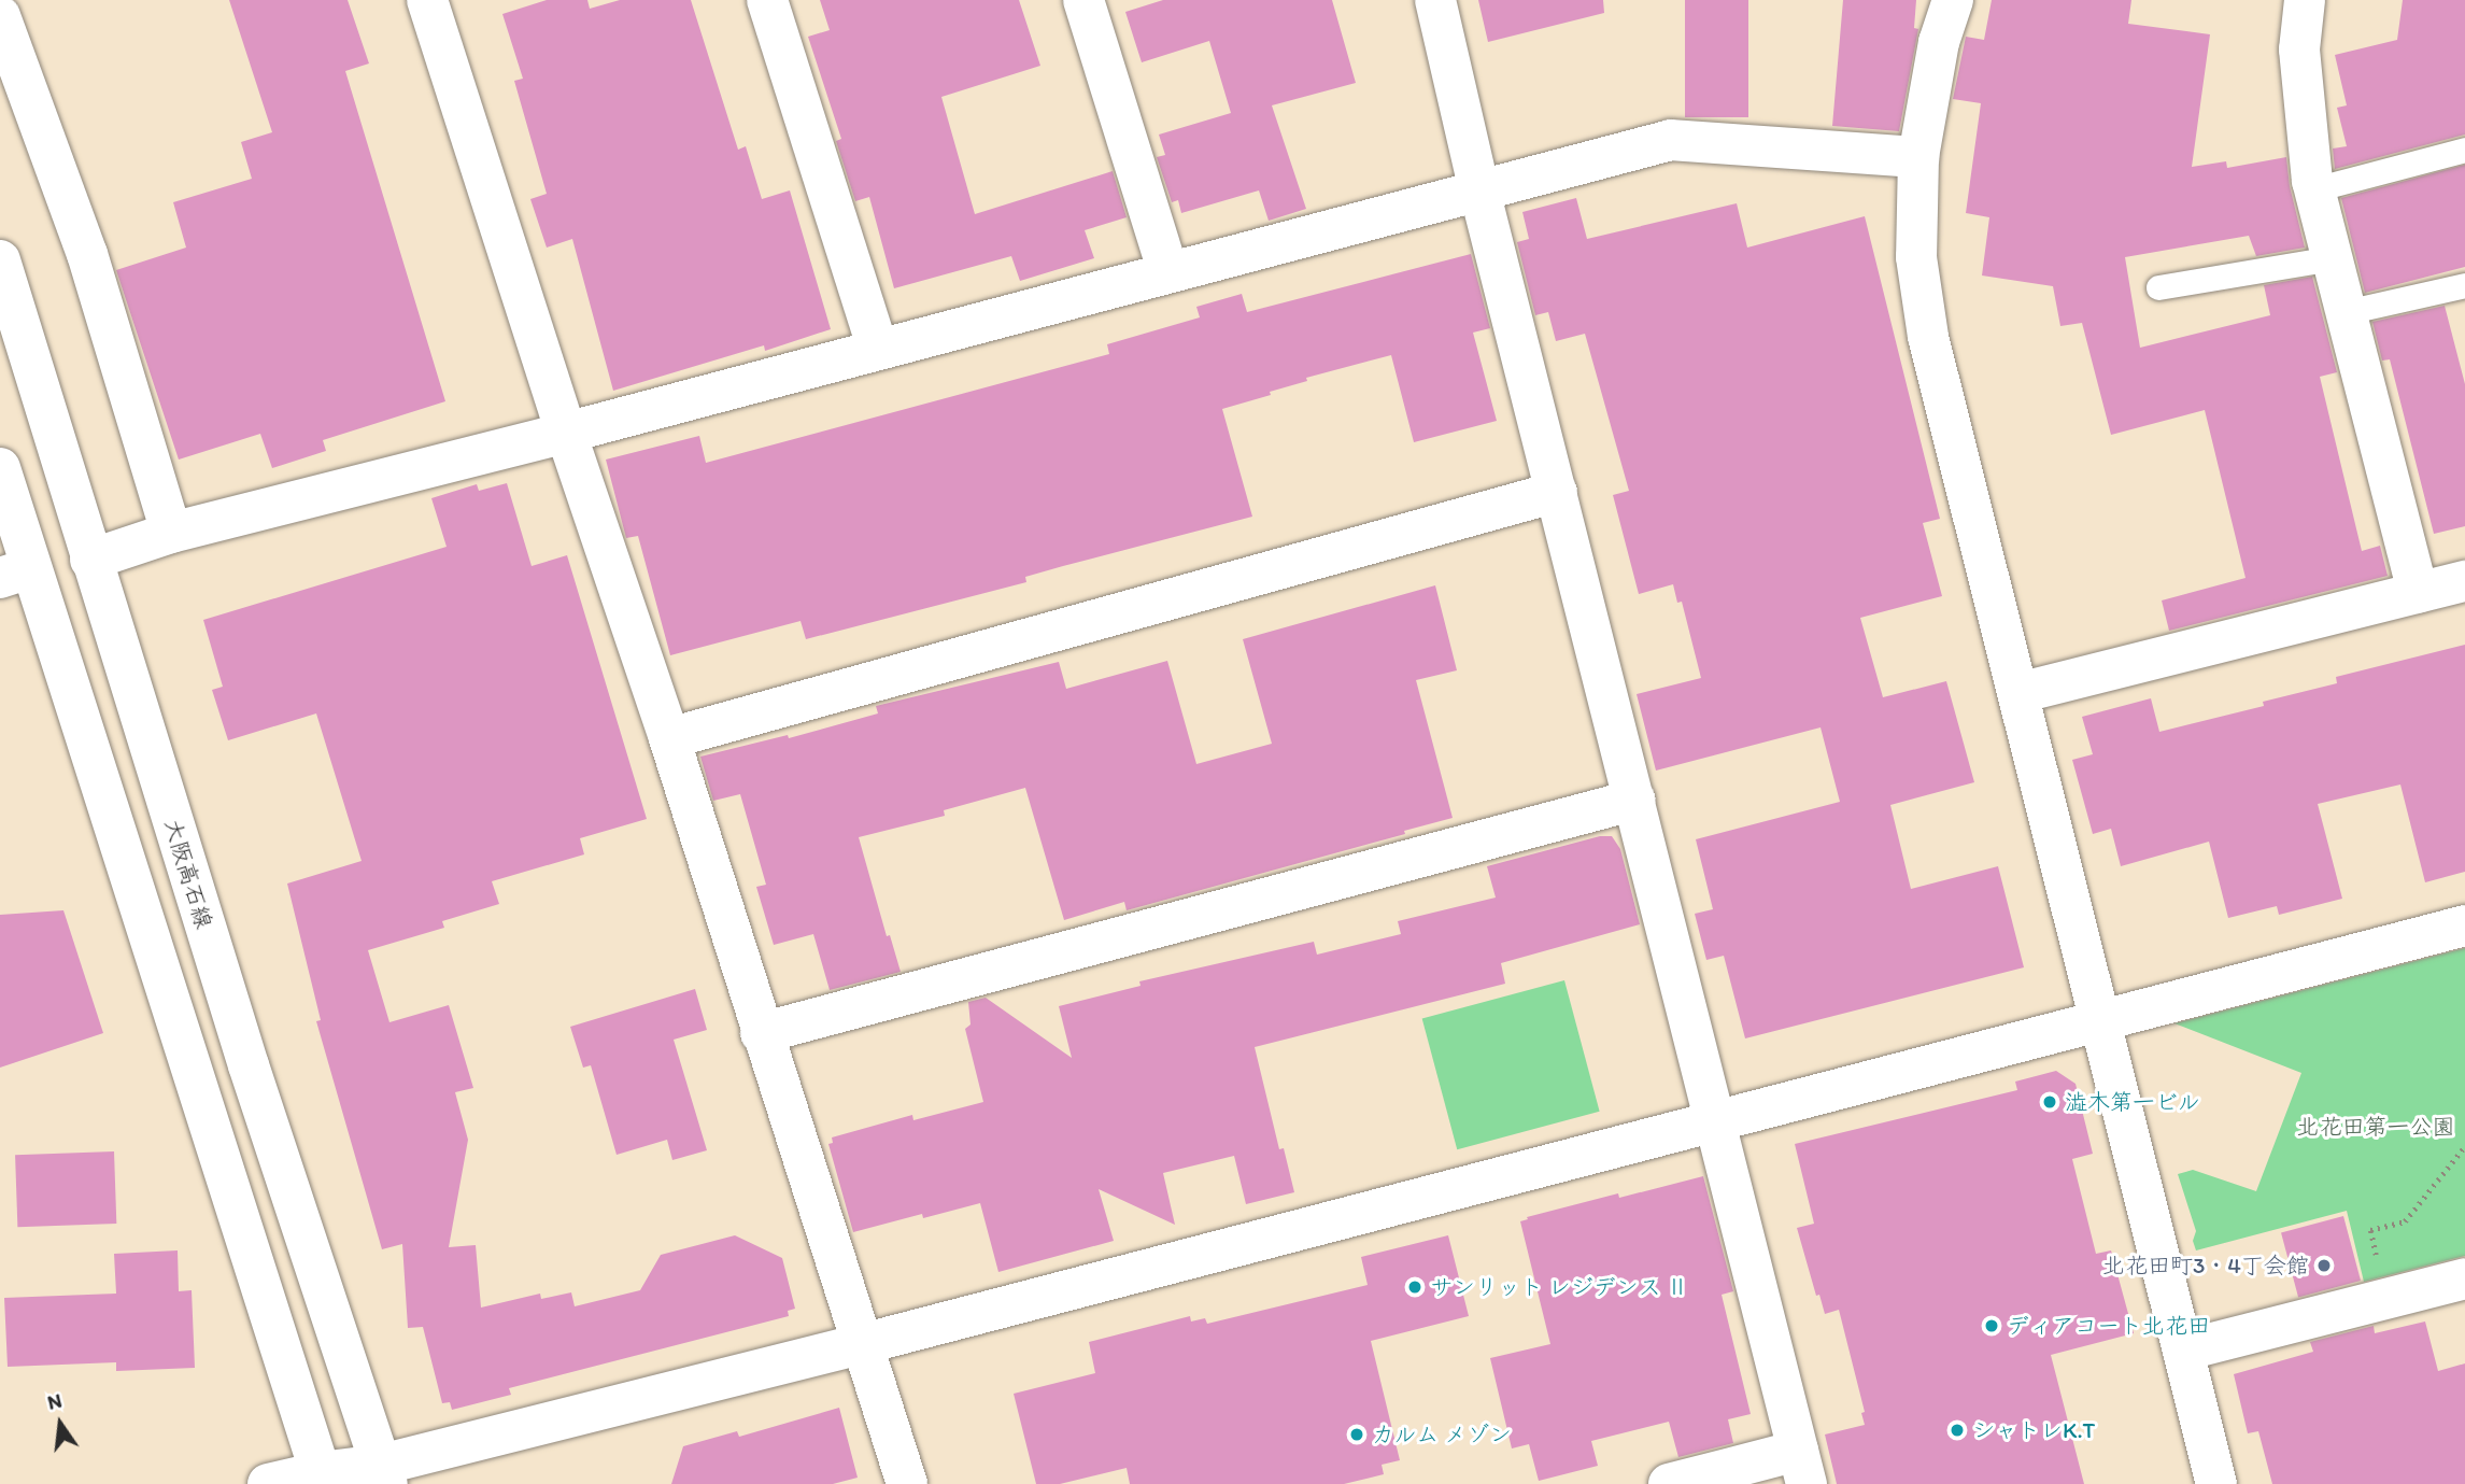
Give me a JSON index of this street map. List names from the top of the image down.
{
  "streets": {
    "street": ["大阪高石線"]
  },
  "parks": ["北花田第一公園"],
  "places": [
    "澁木第一ビル",
    "北花田町3・4丁会館",
    "サンリット レジデンス Ⅱ",
    "ディアコート北花田",
    "シャトレK.T",
    "カルム メゾン"
  ],
  "north": "top"
}
